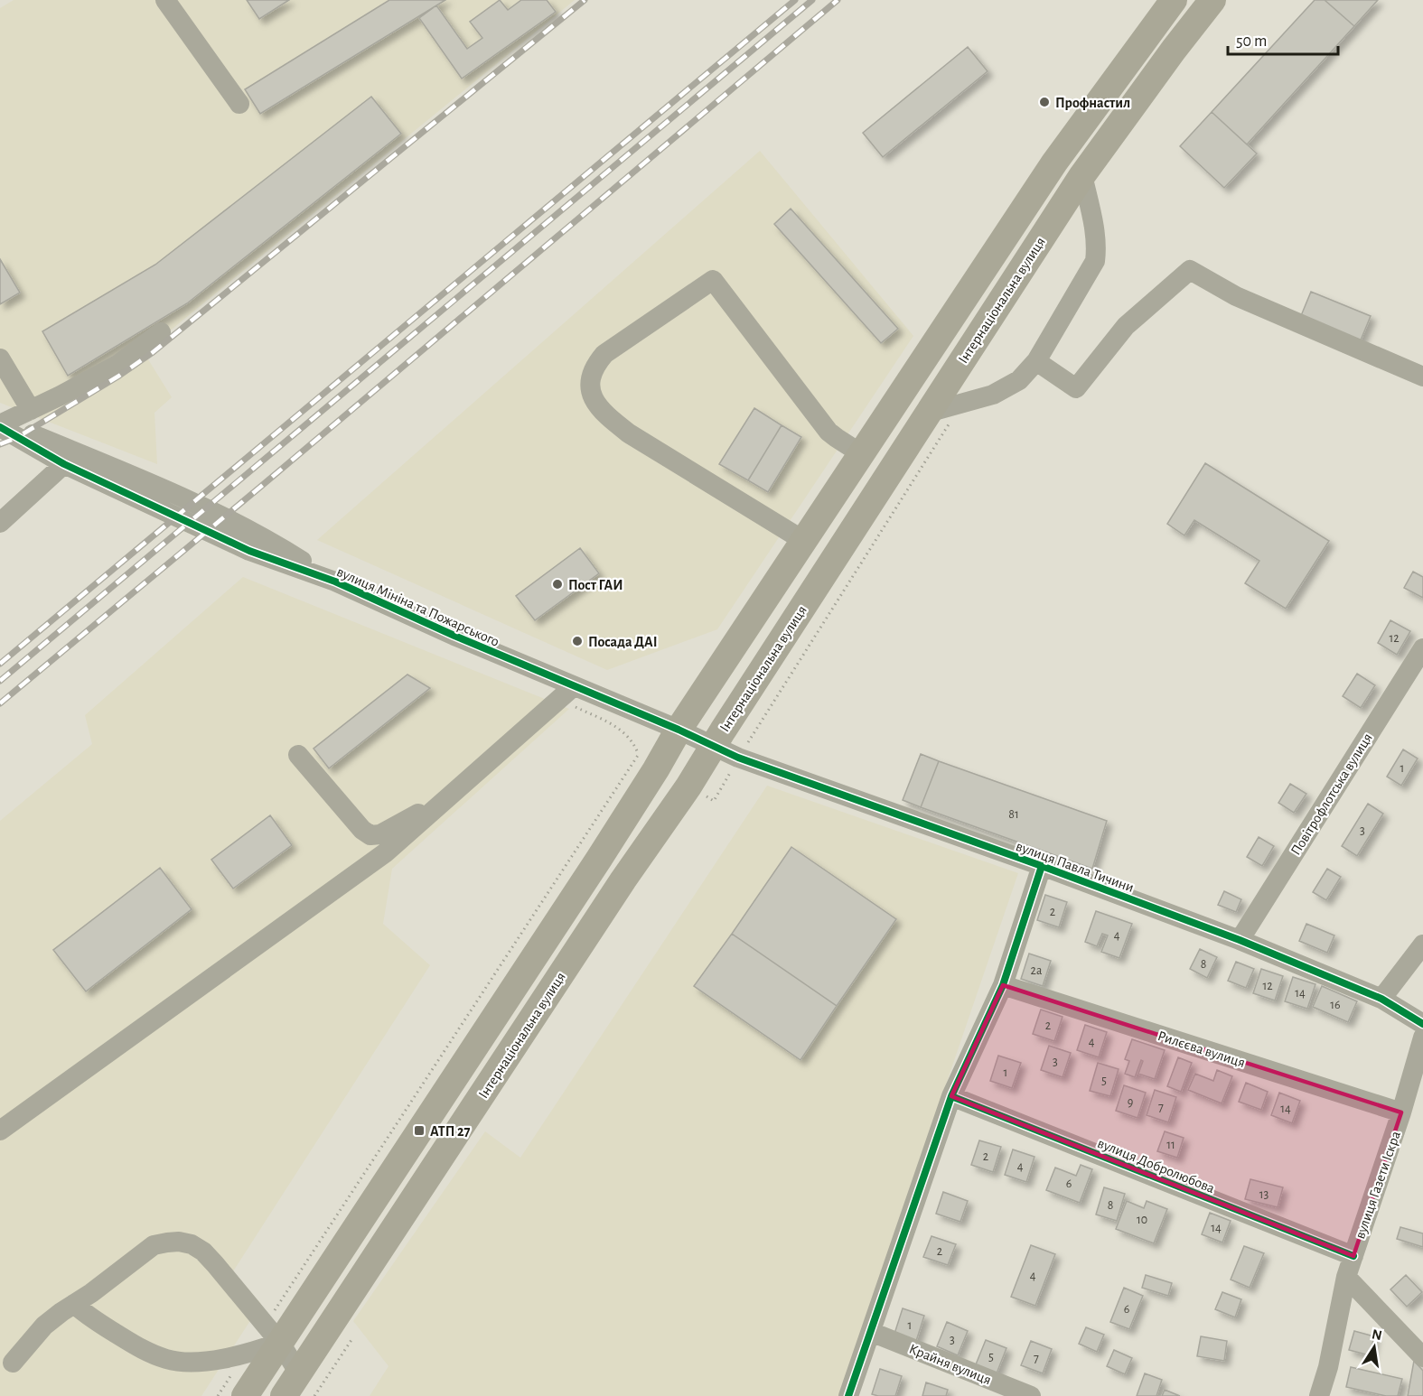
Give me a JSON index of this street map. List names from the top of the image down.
{
  "streets": {
    "main road": ["Інтернаціональна вулиця"],
    "street": [
      "вулиця Мініна та Пожарського",
      "Повітрофлотська вулиця",
      "вулиця Павла Тичини",
      "Рилєєва вулиця",
      "вулиця Добролюбова",
      "вулиця Газети Іскра",
      "Крайня вулиця"
    ]
  },
  "crossings": [
    ["Інтернаціональна вулиця", "вулиця Мініна та Пожарського"],
    ["Інтернаціональна вулиця", "вулиця Павла Тичини"],
    ["вулиця Мініна та Пожарського", "вулиця Павла Тичини"],
    ["Повітрофлотська вулиця", "вулиця Павла Тичини"],
    ["Рилєєва вулиця", "вулиця Газети Іскра"],
    ["вулиця Добролюбова", "вулиця Газети Іскра"]
  ],
  "places": {
    "other": ["Профнастил", "Пост ГАИ", "Посада ДАІ"],
    "transit": ["АТП 27"]
  },
  "house_numbers": [
    "12",
    "1",
    "81",
    "3",
    "2",
    "4",
    "8",
    "2а",
    "12",
    "14",
    "16",
    "2",
    "4",
    "3",
    "1",
    "5",
    "9",
    "7",
    "14",
    "11",
    "2",
    "4",
    "6",
    "13",
    "8",
    "10",
    "14",
    "2",
    "4",
    "6",
    "1",
    "3",
    "5",
    "7"
  ],
  "scale_bar": "50 m",
  "north": "top"
}
